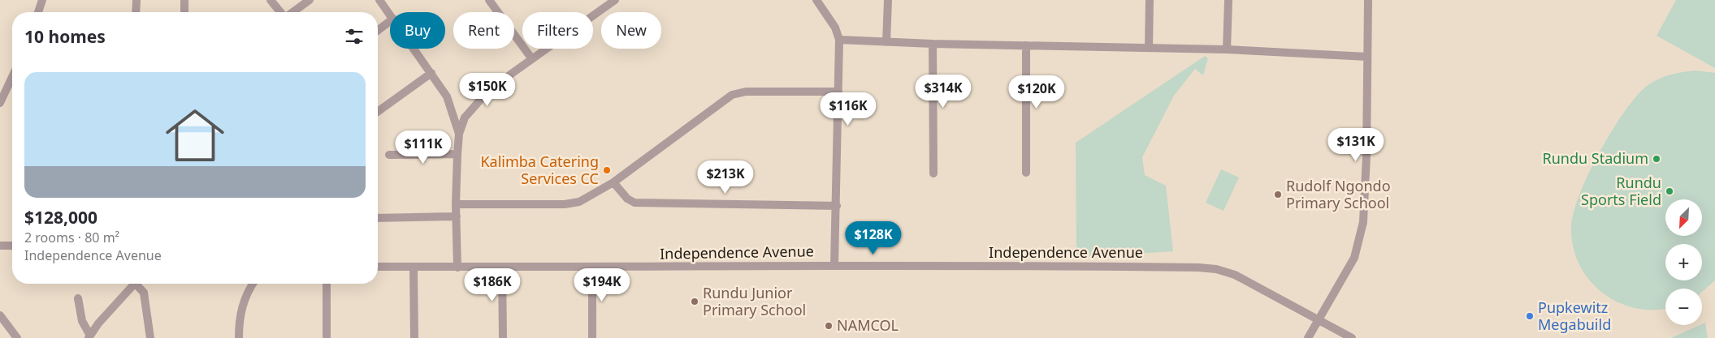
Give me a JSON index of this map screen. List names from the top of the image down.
{
  "streets": {
    "street": ["Independence Avenue"]
  },
  "places": [
    "Rundu Stadium",
    "Kalimba Catering Services CC",
    "Rundu Sports Field",
    "Rudolf Ngondo Primary School",
    "Rundu Junior Primary School",
    "Pupkewitz Megabuild",
    "NAMCOL"
  ],
  "north": "bottom left",
  "page": {
    "chip": [
      "Buy",
      "Rent",
      "Filters",
      "New"
    ],
    "heading": "10 homes",
    "list": [
      {
        "name": "$128,000",
        "note": "2 rooms · 80 m² · Independence Avenue"
      }
    ],
    "price": [
      "$150K",
      "$314K",
      "$120K",
      "$116K",
      "$131K",
      "$111K",
      "$213K",
      "$128K",
      "$186K",
      "$194K"
    ],
    "map_buttons": ["+", "−"]
  }
}
